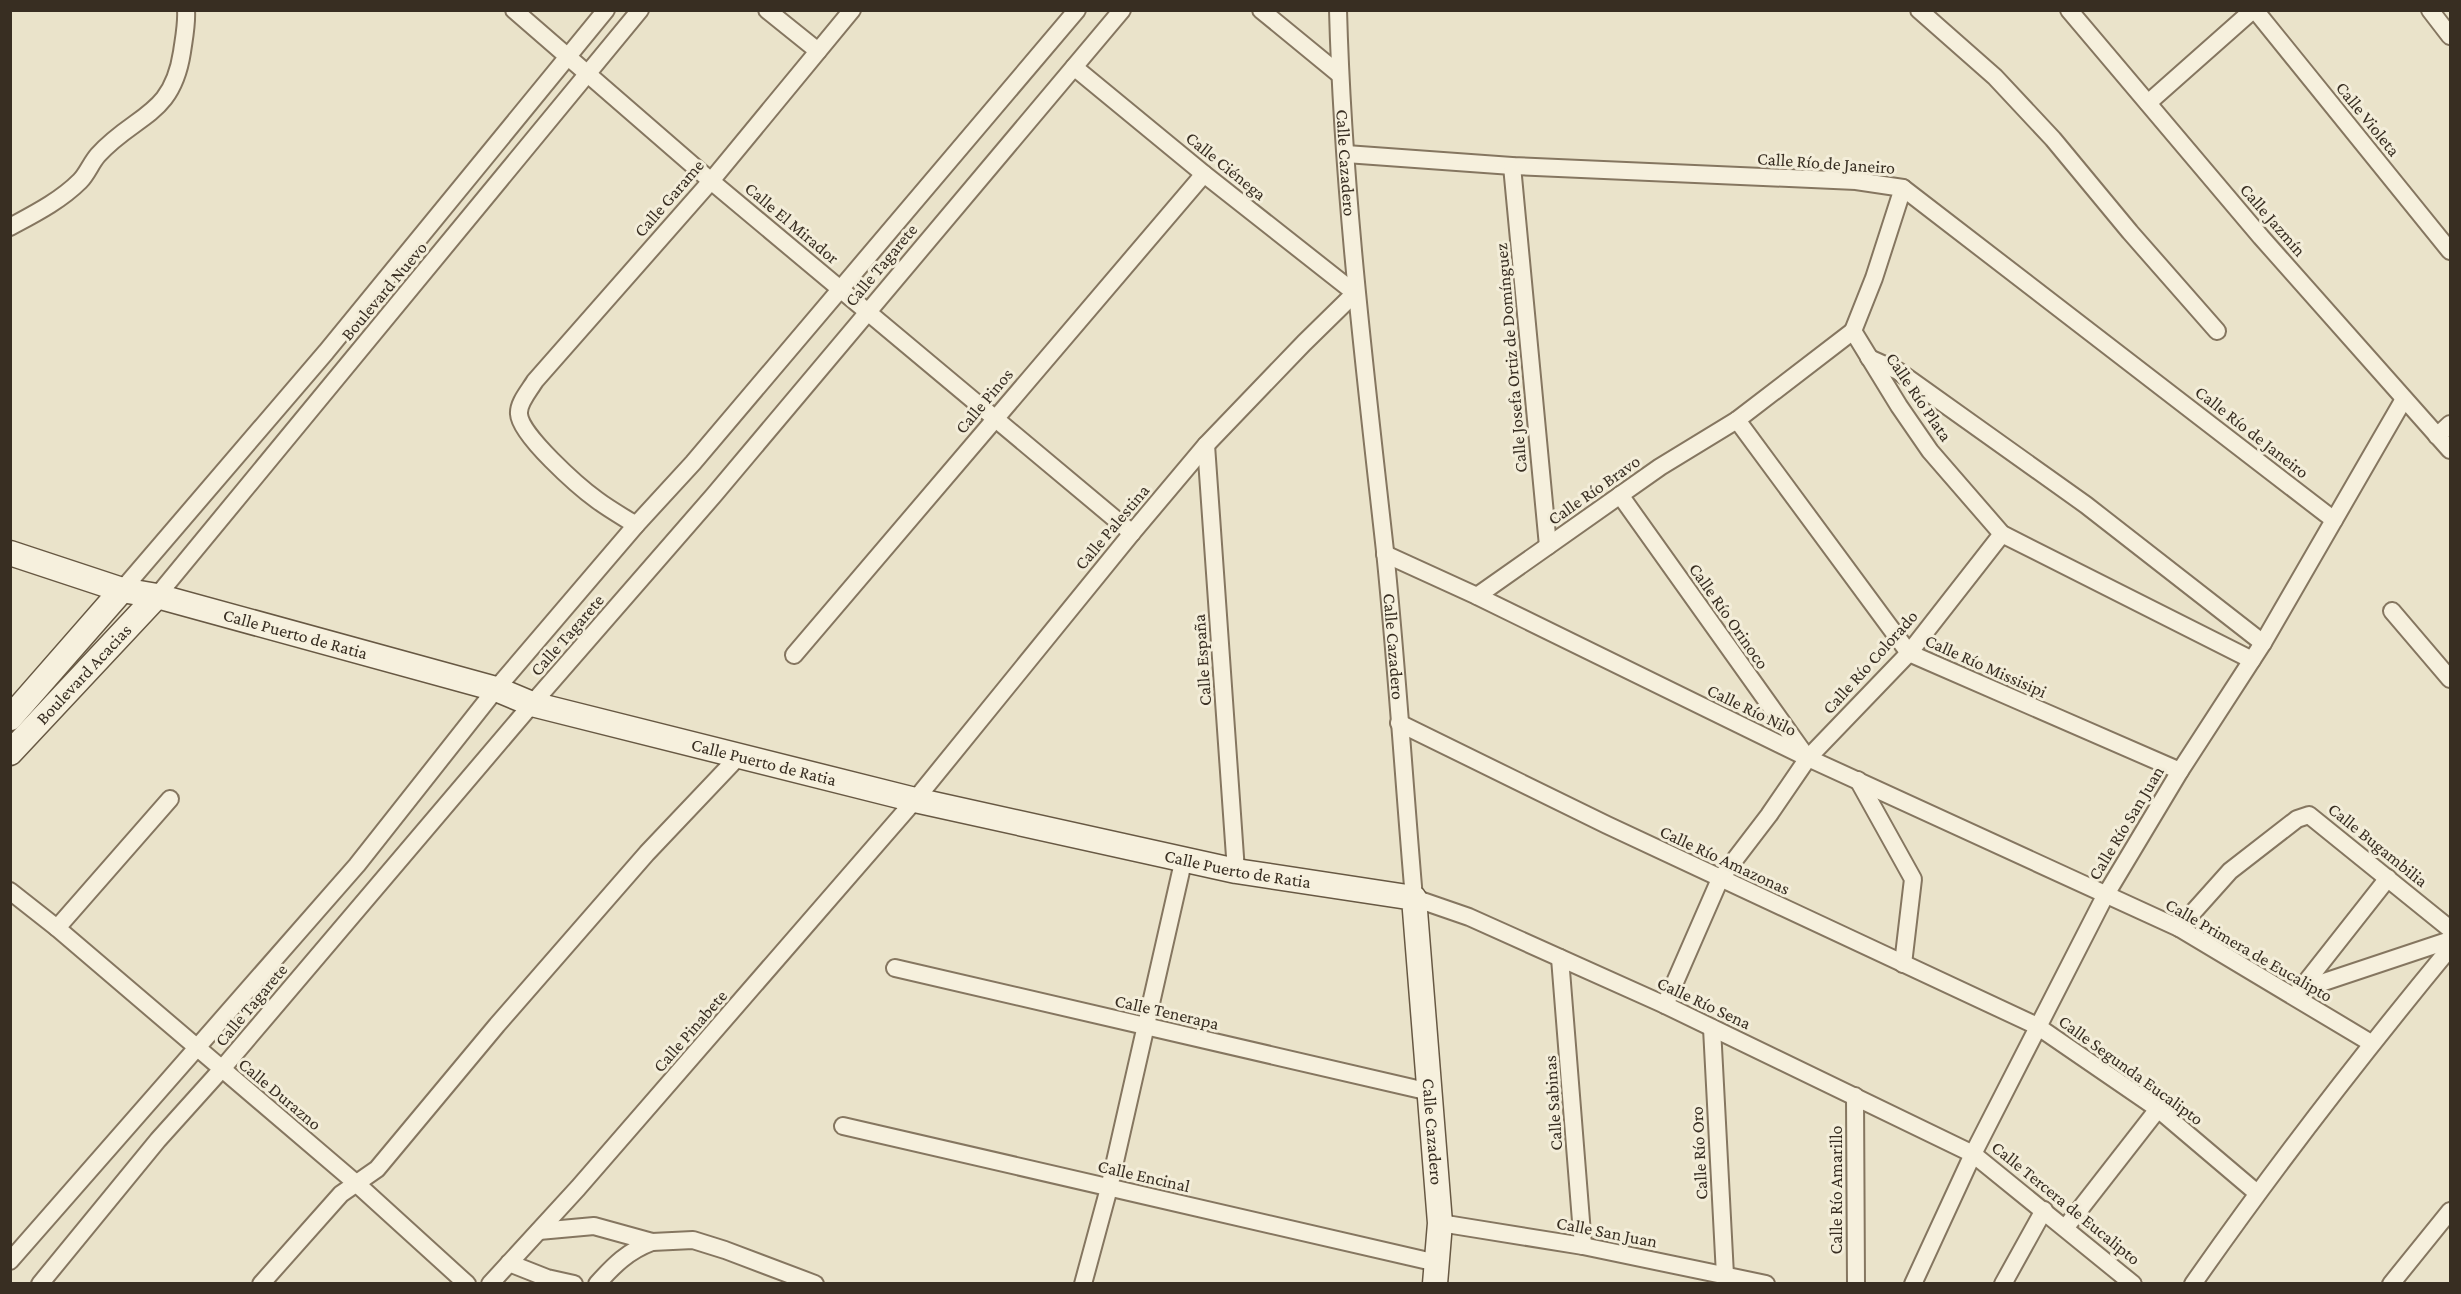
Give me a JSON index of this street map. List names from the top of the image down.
{
  "streets": {
    "street": [
      "Calle Violeta",
      "Calle Cazadero",
      "Calle Río de Janeiro",
      "Calle Ciénega",
      "Calle Garame",
      "Calle Jazmín",
      "Calle El Mirador",
      "Calle Tagarete",
      "Boulevard Nuevo",
      "Calle Josefa Ortiz de Domínguez",
      "Calle Río Plata",
      "Calle Pinos",
      "Calle Río Bravo",
      "Calle Palestina",
      "Calle Río Orinoco",
      "Calle Puerto de Ratia",
      "Calle España",
      "Calle Río Colorado",
      "Calle Río Missisipi",
      "Boulevard Acacias",
      "Calle Río Nilo",
      "Calle Río San Juan",
      "Calle Bugambilia",
      "Calle Río Amazonas",
      "Calle Primera de Eucalipto",
      "Calle Río Sena",
      "Calle Tenerapa",
      "Calle Pinabete",
      "Calle Segunda Eucalipto",
      "Calle Durazno",
      "Calle Sabinas",
      "Calle Río Oro",
      "Calle Encinal",
      "Calle Río Amarillo",
      "Calle Tercera de Eucalipto",
      "Calle San Juan"
    ]
  },
  "crossings": [
    ["Calle Cazadero", "Calle Río de Janeiro"],
    ["Calle Cazadero", "Calle Ciénega"],
    ["Calle Cazadero", "Calle Palestina"],
    ["Calle Cazadero", "Calle Puerto de Ratia"],
    ["Calle Cazadero", "Calle Río Nilo"],
    ["Calle Cazadero", "Calle Río Amazonas"],
    ["Calle Cazadero", "Calle Río Sena"],
    ["Calle Cazadero", "Calle Tenerapa"],
    ["Calle Cazadero", "Calle Encinal"],
    ["Calle Cazadero", "Calle San Juan"],
    ["Calle Río de Janeiro", "Calle Josefa Ortiz de Domínguez"],
    ["Calle Río de Janeiro", "Calle Río San Juan"],
    ["Calle Ciénega", "Calle Tagarete"],
    ["Calle Ciénega", "Calle Pinos"],
    ["Calle Ciénega", "Calle Palestina"],
    ["Calle Garame", "Calle El Mirador"],
    ["Calle Garame", "Calle Tagarete"],
    ["Calle Jazmín", "Calle Río San Juan"],
    ["Calle El Mirador", "Calle Tagarete"],
    ["Calle El Mirador", "Boulevard Nuevo"],
    ["Calle El Mirador", "Calle Pinos"],
    ["Calle El Mirador", "Calle Palestina"],
    ["Calle Tagarete", "Calle Puerto de Ratia"],
    ["Calle Tagarete", "Calle Durazno"],
    ["Boulevard Nuevo", "Calle Puerto de Ratia"],
    ["Boulevard Nuevo", "Boulevard Acacias"],
    ["Calle Josefa Ortiz de Domínguez", "Calle Río Bravo"],
    ["Calle Río Plata", "Calle Río Colorado"],
    ["Calle Río Plata", "Calle Río San Juan"],
    ["Calle Río Bravo", "Calle Río Orinoco"],
    ["Calle Río Bravo", "Calle Río Missisipi"],
    ["Calle Río Bravo", "Calle Río Nilo"],
    ["Calle Palestina", "Calle Puerto de Ratia"],
    ["Calle Palestina", "Calle España"],
    ["Calle Palestina", "Calle Pinabete"],
    ["Calle Río Orinoco", "Calle Río Colorado"],
    ["Calle Río Orinoco", "Calle Río Nilo"],
    ["Calle Puerto de Ratia", "Calle España"],
    ["Calle Puerto de Ratia", "Boulevard Acacias"],
    ["Calle Puerto de Ratia", "Calle Río Sena"],
    ["Calle Puerto de Ratia", "Calle Pinabete"],
    ["Calle Río Colorado", "Calle Río Missisipi"],
    ["Calle Río Colorado", "Calle Río Nilo"],
    ["Calle Río Colorado", "Calle Río Amazonas"],
    ["Calle Río Colorado", "Calle Río Sena"],
    ["Calle Río Missisipi", "Calle Río San Juan"],
    ["Calle Río Nilo", "Calle Río San Juan"],
    ["Calle Río Nilo", "Calle Primera de Eucalipto"],
    ["Calle Río San Juan", "Calle Río Amazonas"],
    ["Calle Río San Juan", "Calle Primera de Eucalipto"],
    ["Calle Río San Juan", "Calle Río Sena"],
    ["Calle Río San Juan", "Calle Segunda Eucalipto"],
    ["Calle Río San Juan", "Calle Tercera de Eucalipto"],
    ["Calle Bugambilia", "Calle Primera de Eucalipto"],
    ["Calle Río Amazonas", "Calle Segunda Eucalipto"],
    ["Calle Río Sena", "Calle Sabinas"],
    ["Calle Río Sena", "Calle Río Oro"],
    ["Calle Río Sena", "Calle Río Amarillo"],
    ["Calle Río Sena", "Calle Tercera de Eucalipto"],
    ["Calle Sabinas", "Calle San Juan"],
    ["Calle Río Oro", "Calle San Juan"]
  ]
}
